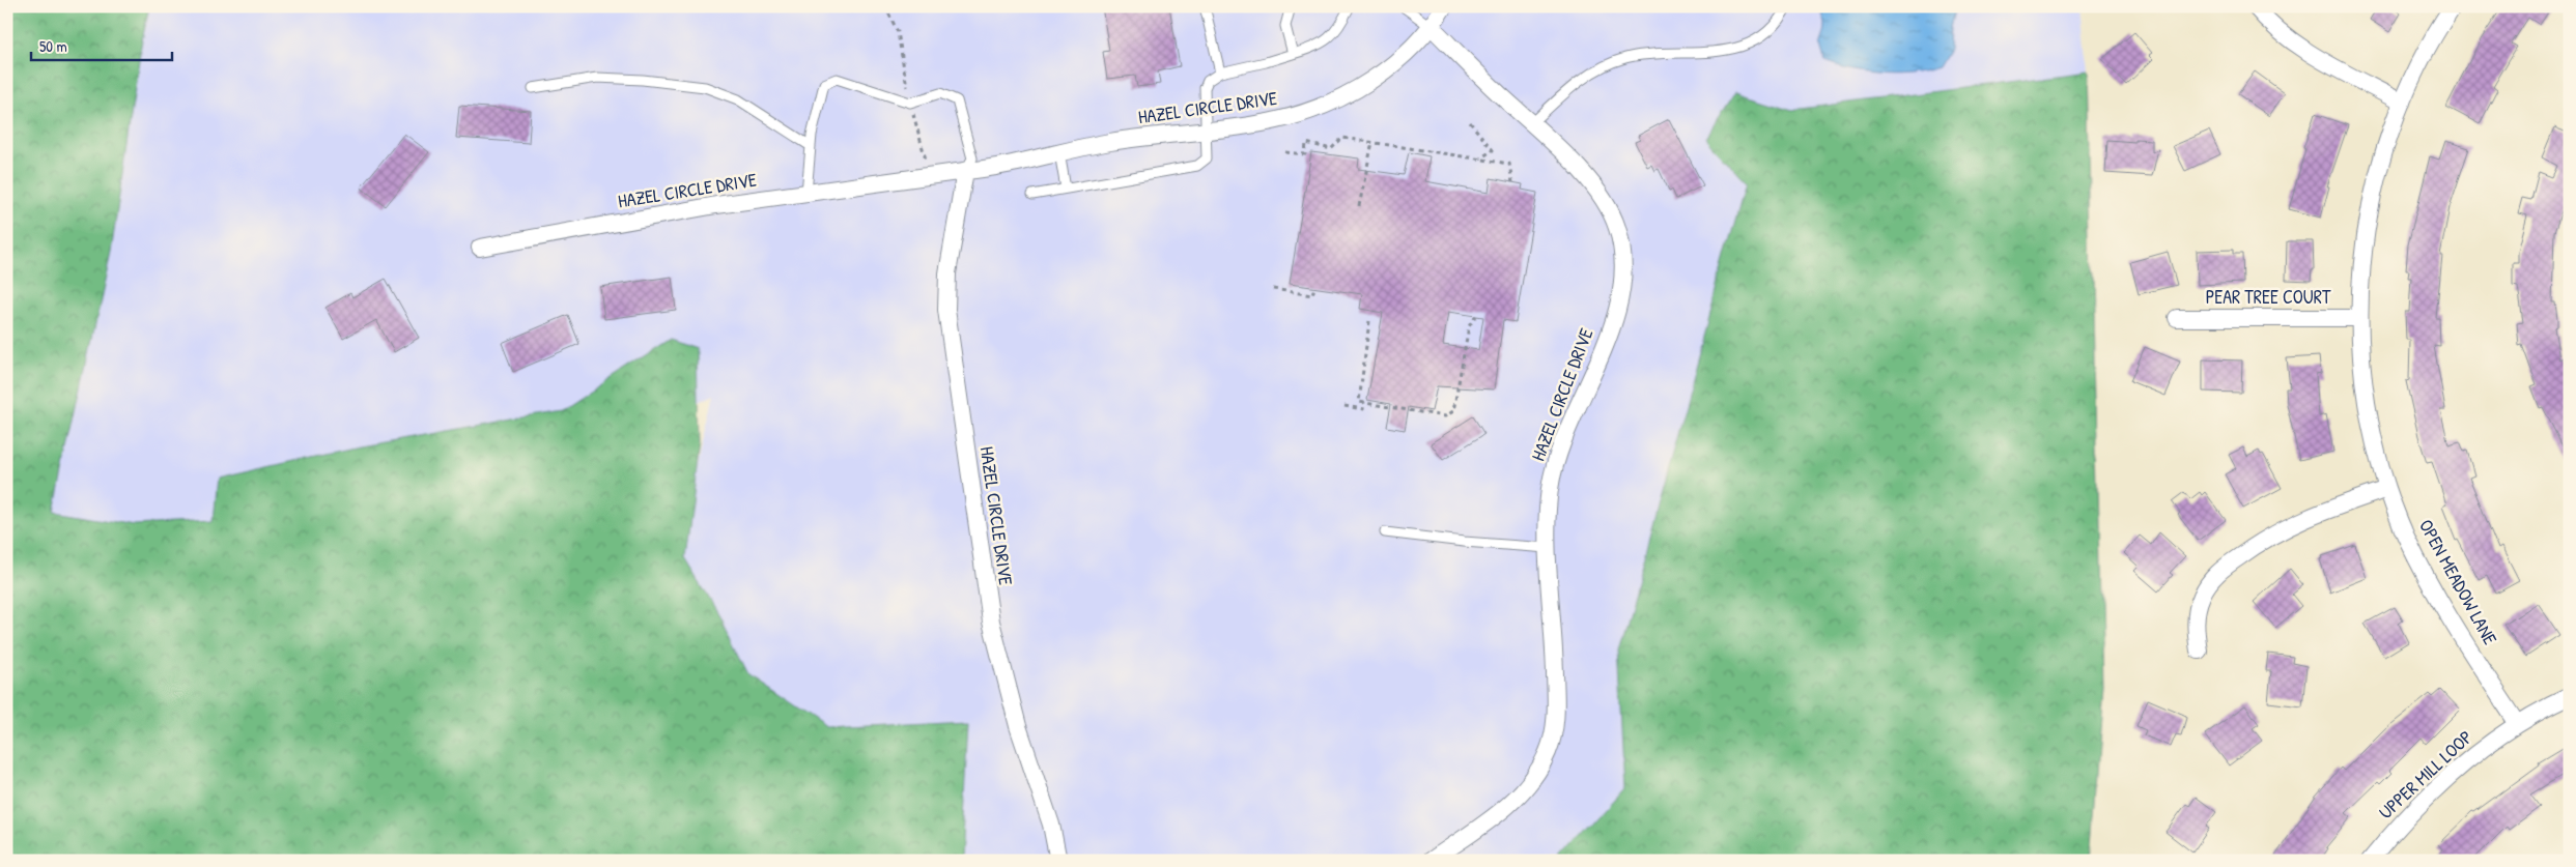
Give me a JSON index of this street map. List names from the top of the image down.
{
  "streets": {
    "street": [
      "HAZEL CIRCLE DRIVE",
      "PEAR TREE COURT",
      "OPEN MEADOW LANE",
      "UPPER MILL LOOP"
    ]
  },
  "crossings": [
    ["PEAR TREE COURT", "OPEN MEADOW LANE"],
    ["OPEN MEADOW LANE", "UPPER MILL LOOP"]
  ],
  "scale_bar": "50 m"
}
